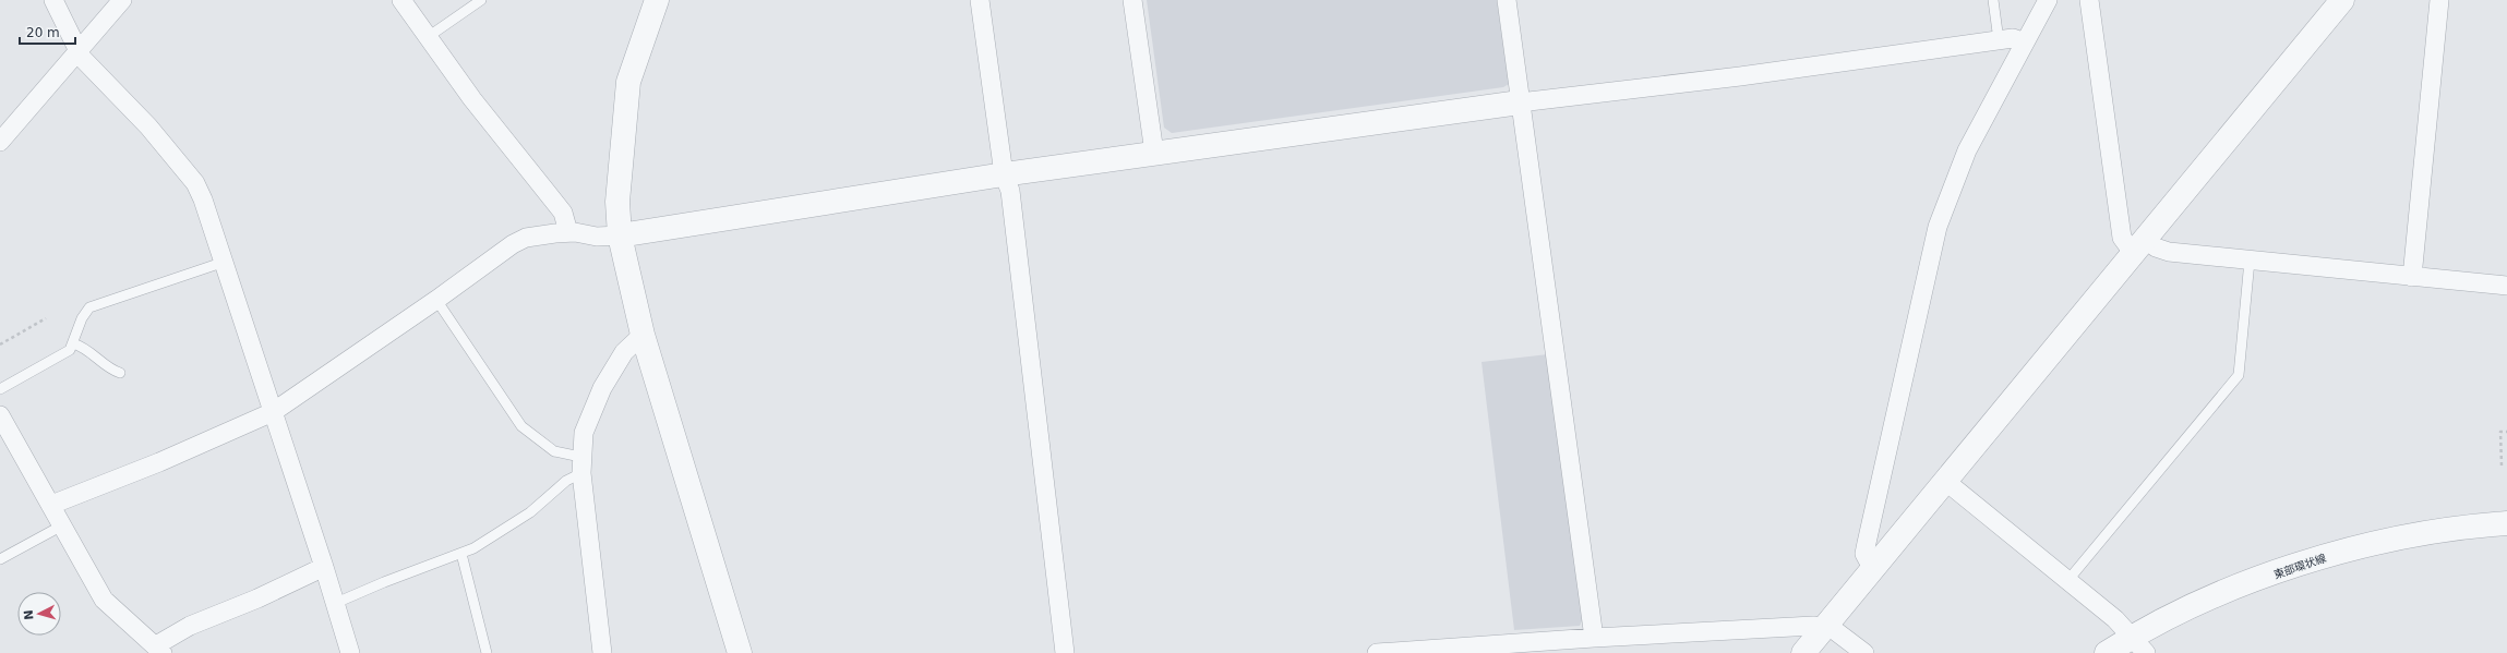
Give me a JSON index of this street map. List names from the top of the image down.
{
  "streets": {
    "street": ["東部環状線"]
  },
  "scale_bar": "20 m",
  "north": "left"
}
